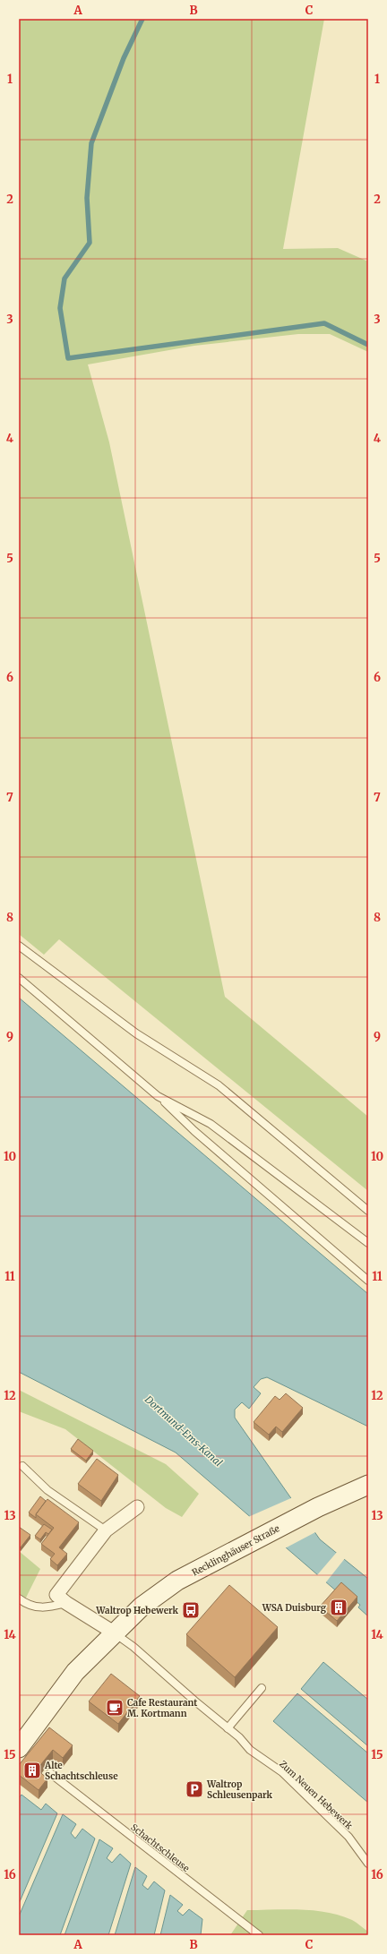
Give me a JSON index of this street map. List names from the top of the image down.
{
  "streets": {
    "main road": ["Recklinghäuser Straße"],
    "lane": ["Zum Neuen Hebewerk", "Schachtschleuse"]
  },
  "crossings": [
    ["Recklinghäuser Straße", "Zum Neuen Hebewerk"]
  ],
  "water": ["Dortmund-Ems-Kanal"],
  "places": {
    "building": ["WSA Duisburg", "Alte Schachtschleuse"],
    "bus stop": ["Waltrop Hebewerk"],
    "cafe": ["Cafe Restaurant M. Kortmann"],
    "parking": ["Waltrop Schleusenpark"]
  },
  "grid": {
    "columns": ["A", "B", "C"],
    "rows": [
      "1",
      "2",
      "3",
      "4",
      "5",
      "6",
      "7",
      "8",
      "9",
      "10",
      "11",
      "12",
      "13",
      "14",
      "15",
      "16"
    ]
  }
}
